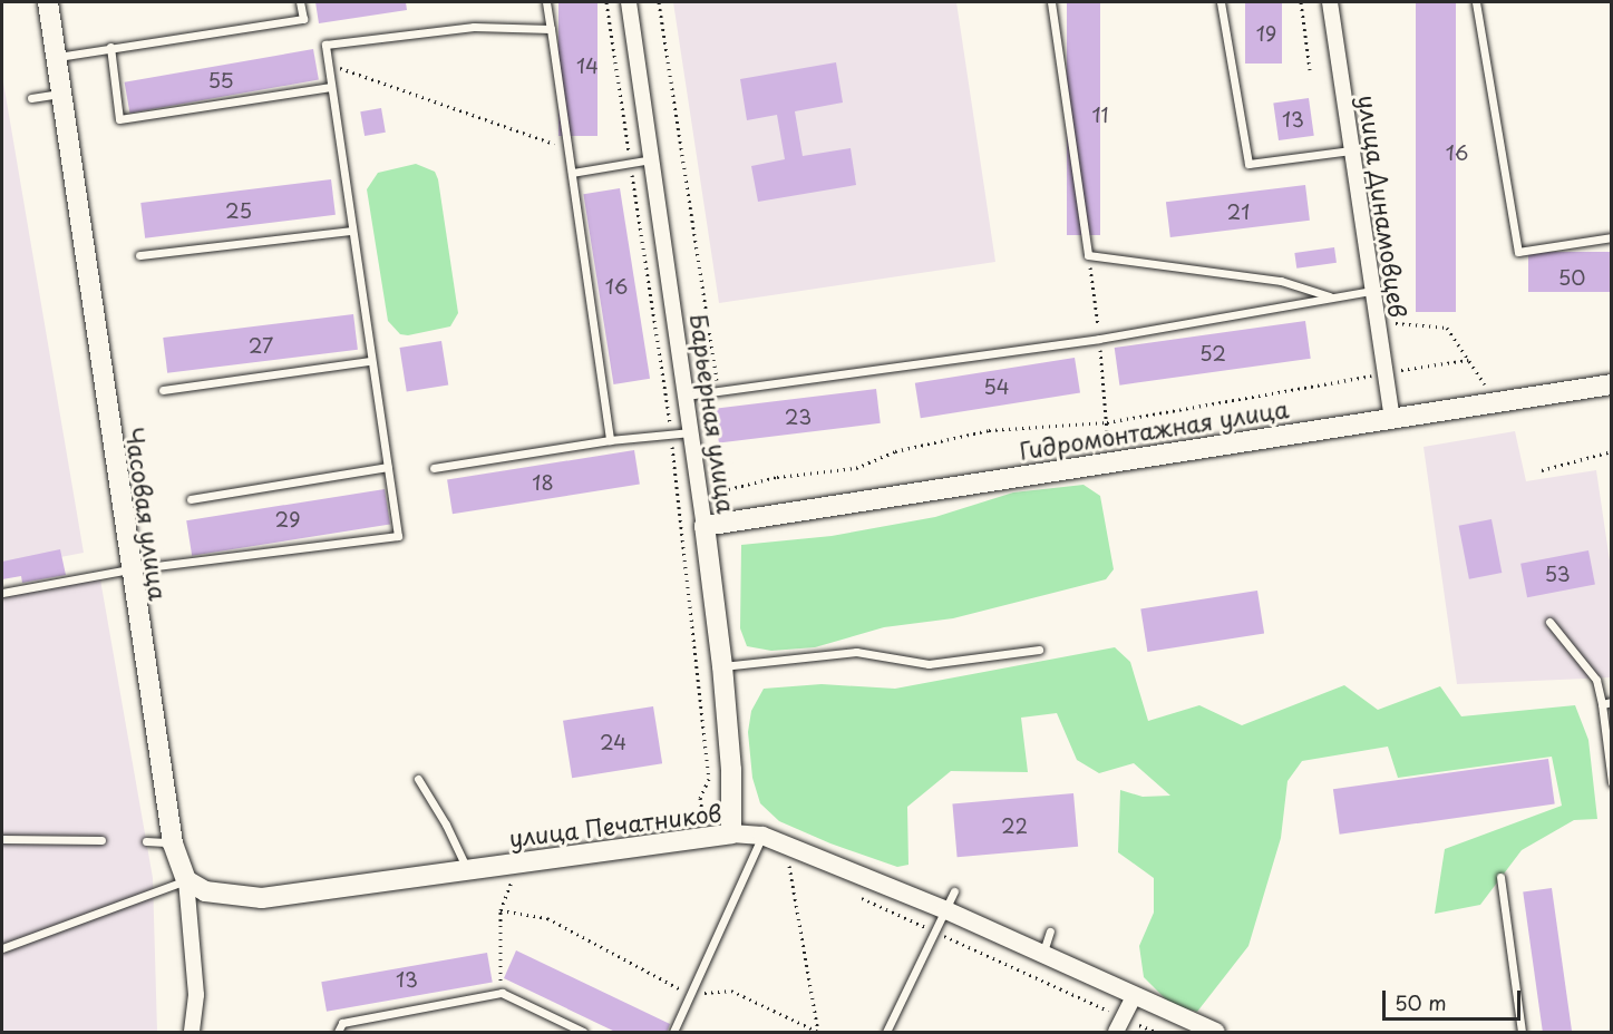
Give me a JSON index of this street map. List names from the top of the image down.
{
  "streets": {
    "main road": [
      "Барьерная улица",
      "Гидромонтажная улица",
      "Часовая улица",
      "улица Печатников"
    ],
    "street": ["улица Динамовцев"]
  },
  "crossings": [
    ["улица Динамовцев", "Гидромонтажная улица"],
    ["Барьерная улица", "Гидромонтажная улица"],
    ["Барьерная улица", "улица Печатников"],
    ["Часовая улица", "улица Печатников"]
  ],
  "house_numbers": [
    "19",
    "14",
    "55",
    "11",
    "13",
    "16",
    "25",
    "21",
    "50",
    "16",
    "27",
    "52",
    "54",
    "23",
    "18",
    "29",
    "53",
    "24",
    "22",
    "13"
  ],
  "scale_bar": "50 m"
}
